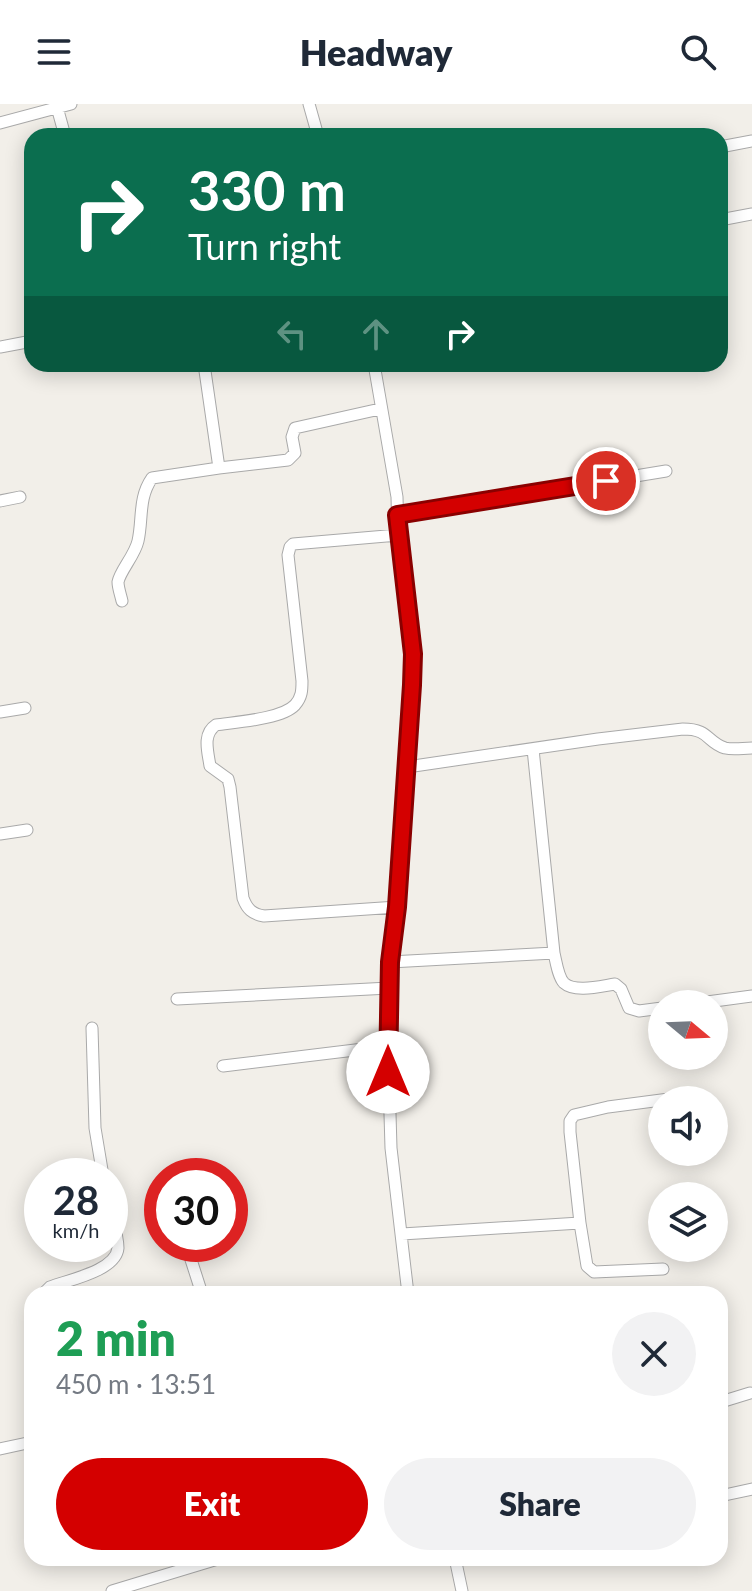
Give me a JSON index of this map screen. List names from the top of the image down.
{
  "north": "right",
  "page": {
    "header": "Headway",
    "turn": ["330 m", "Turn right"],
    "speed": "28 km/h",
    "limit": "30",
    "heading": ["2 min", "450 m · 13:51"],
    "buttons": ["Exit", "Share"]
  }
}
